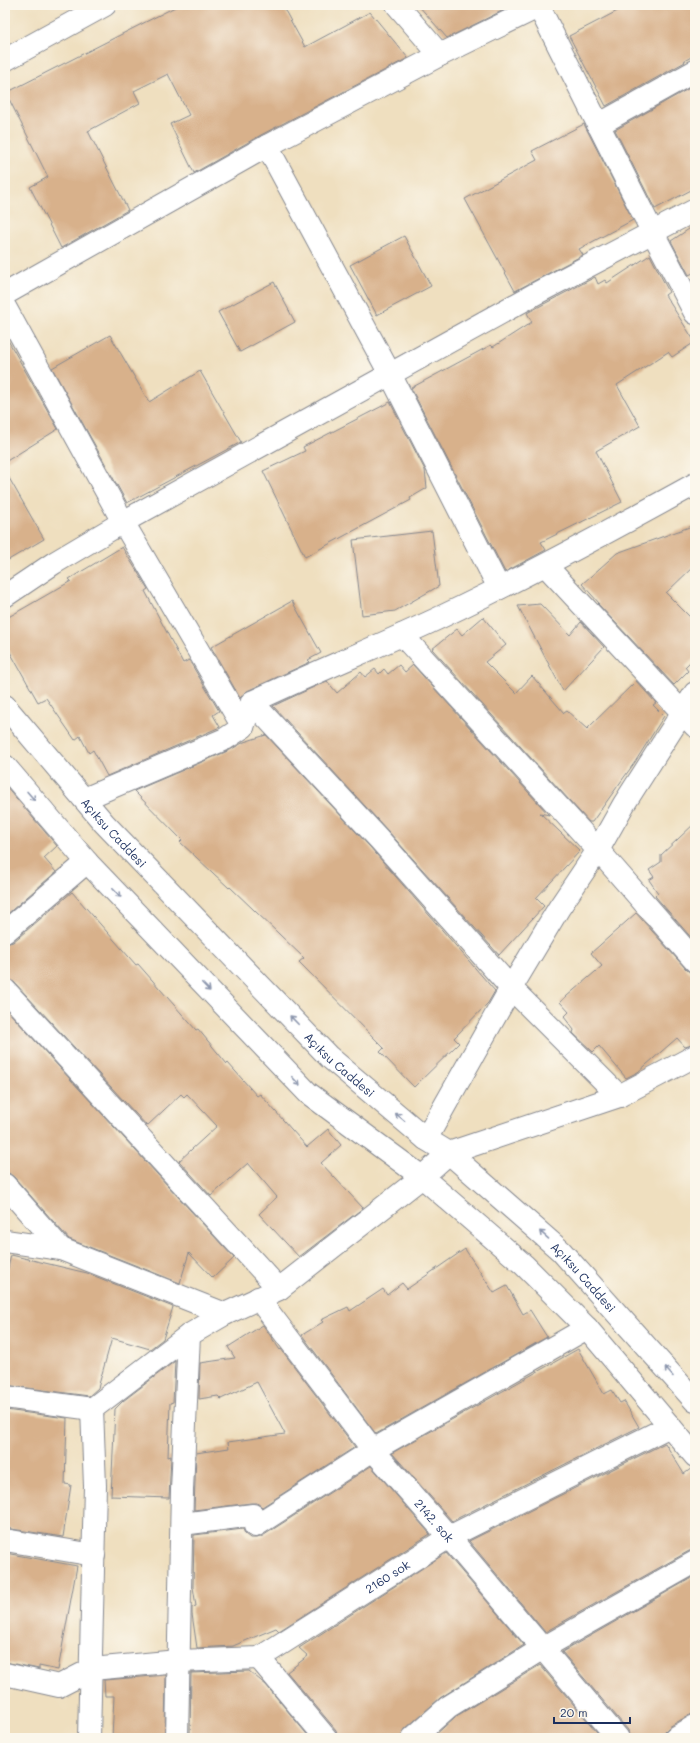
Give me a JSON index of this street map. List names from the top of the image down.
{
  "streets": {
    "street": ["Açıksu Caddesi", "2142. sok", "2160 sok"]
  },
  "crossings": [
    ["2142. sok", "2160 sok"]
  ],
  "scale_bar": "20 m"
}
